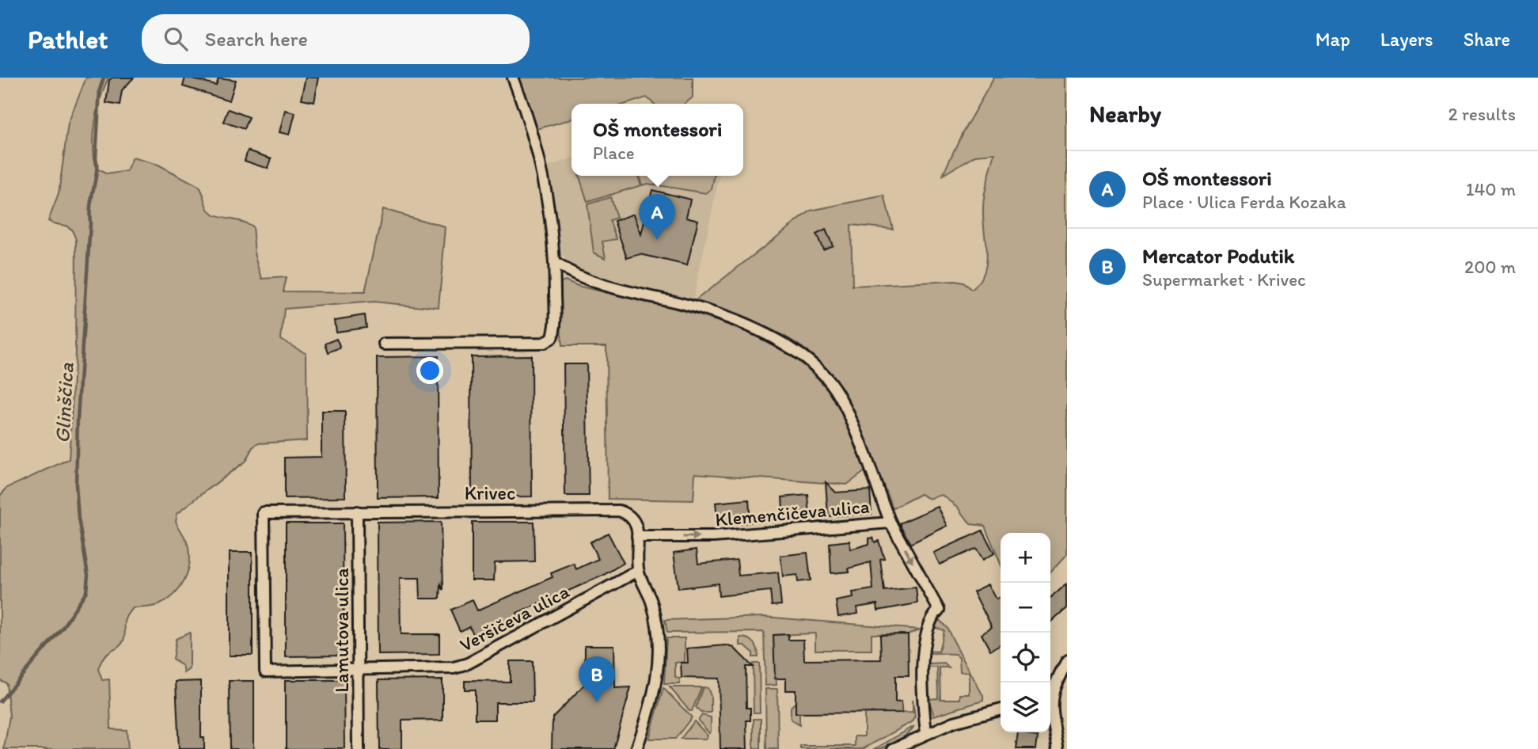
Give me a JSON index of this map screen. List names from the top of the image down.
{
  "streets": {
    "street": [
      "Krivec",
      "Klemenčičeva ulica",
      "Veršičeva ulica",
      "Lamutova ulica"
    ]
  },
  "crossings": [
    ["Krivec", "Klemenčičeva ulica"],
    ["Krivec", "Veršičeva ulica"],
    ["Krivec", "Lamutova ulica"],
    ["Veršičeva ulica", "Lamutova ulica"]
  ],
  "water": ["Glinščica"],
  "page": {
    "header": "Pathlet",
    "search": "Search here",
    "nav": ["Map", "Layers", "Share"],
    "heading": ["Nearby", "2 results"],
    "popup": ["OŠ montessori", "Place"],
    "list": [
      {
        "mark": "A",
        "name": "OŠ montessori",
        "note": "Place · Ulica Ferda Kozaka",
        "value": "140 m"
      },
      {
        "mark": "B",
        "name": "Mercator Podutik",
        "note": "Supermarket · Krivec",
        "value": "200 m"
      }
    ],
    "pins": ["A", "B"],
    "map_buttons": ["+", "−"]
  }
}
